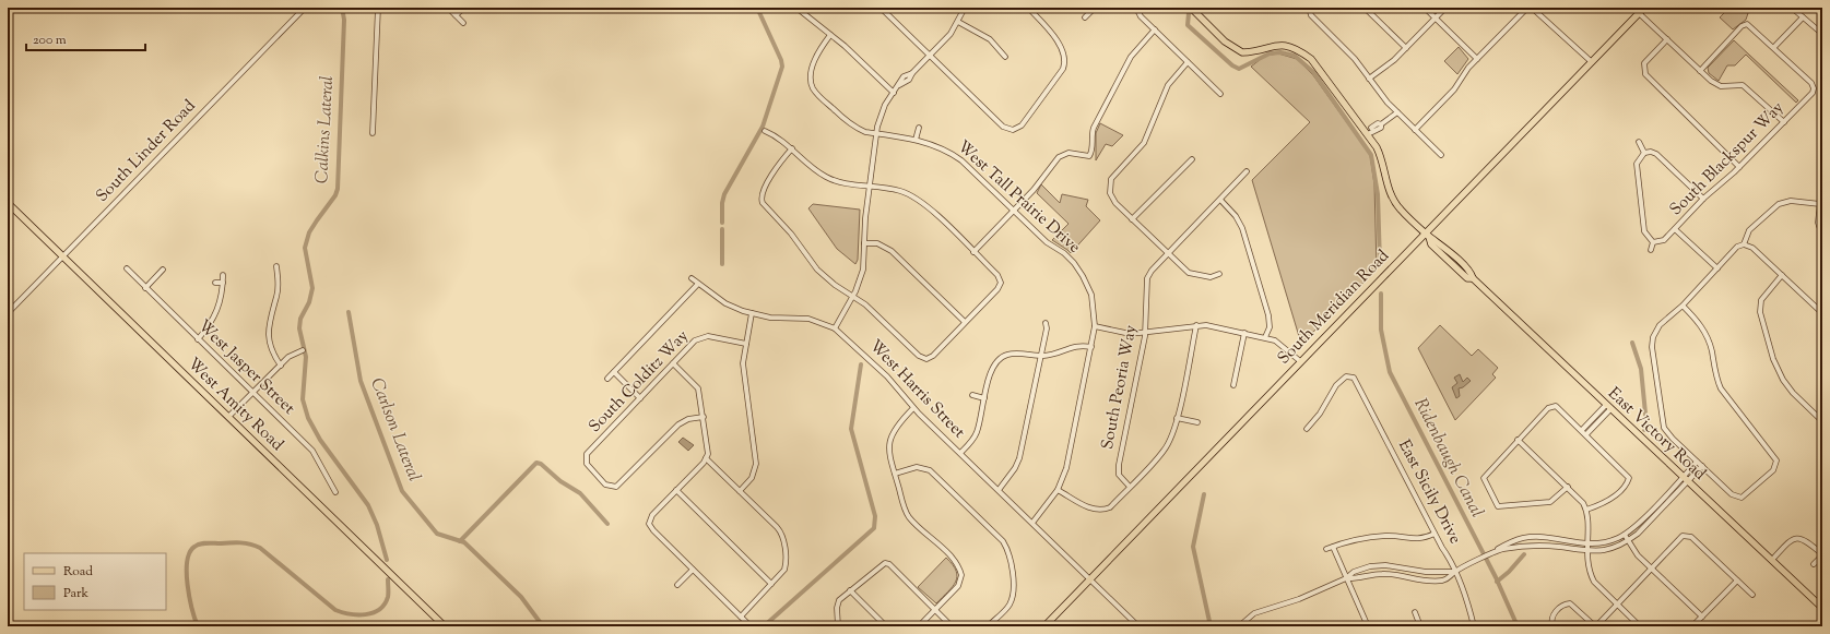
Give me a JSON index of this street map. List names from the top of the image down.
{
  "streets": {
    "main road": ["South Meridian Road", "West Amity Road", "East Victory Road"],
    "street": [
      "South Linder Road",
      "South Blackspur Way",
      "West Tall Prairie Drive",
      "West Jasper Street",
      "South Colditz Way",
      "South Peoria Way",
      "West Harris Street",
      "East Sicily Drive"
    ]
  },
  "crossings": [
    ["South Linder Road", "West Amity Road"],
    ["West Tall Prairie Drive", "West Harris Street"],
    ["South Meridian Road", "West Harris Street"],
    ["South Meridian Road", "East Victory Road"]
  ],
  "water": ["Calkins Lateral", "Carlson Lateral", "Ridenbaugh Canal"],
  "legend": ["Road", "Park"],
  "scale_bar": "200 m"
}
